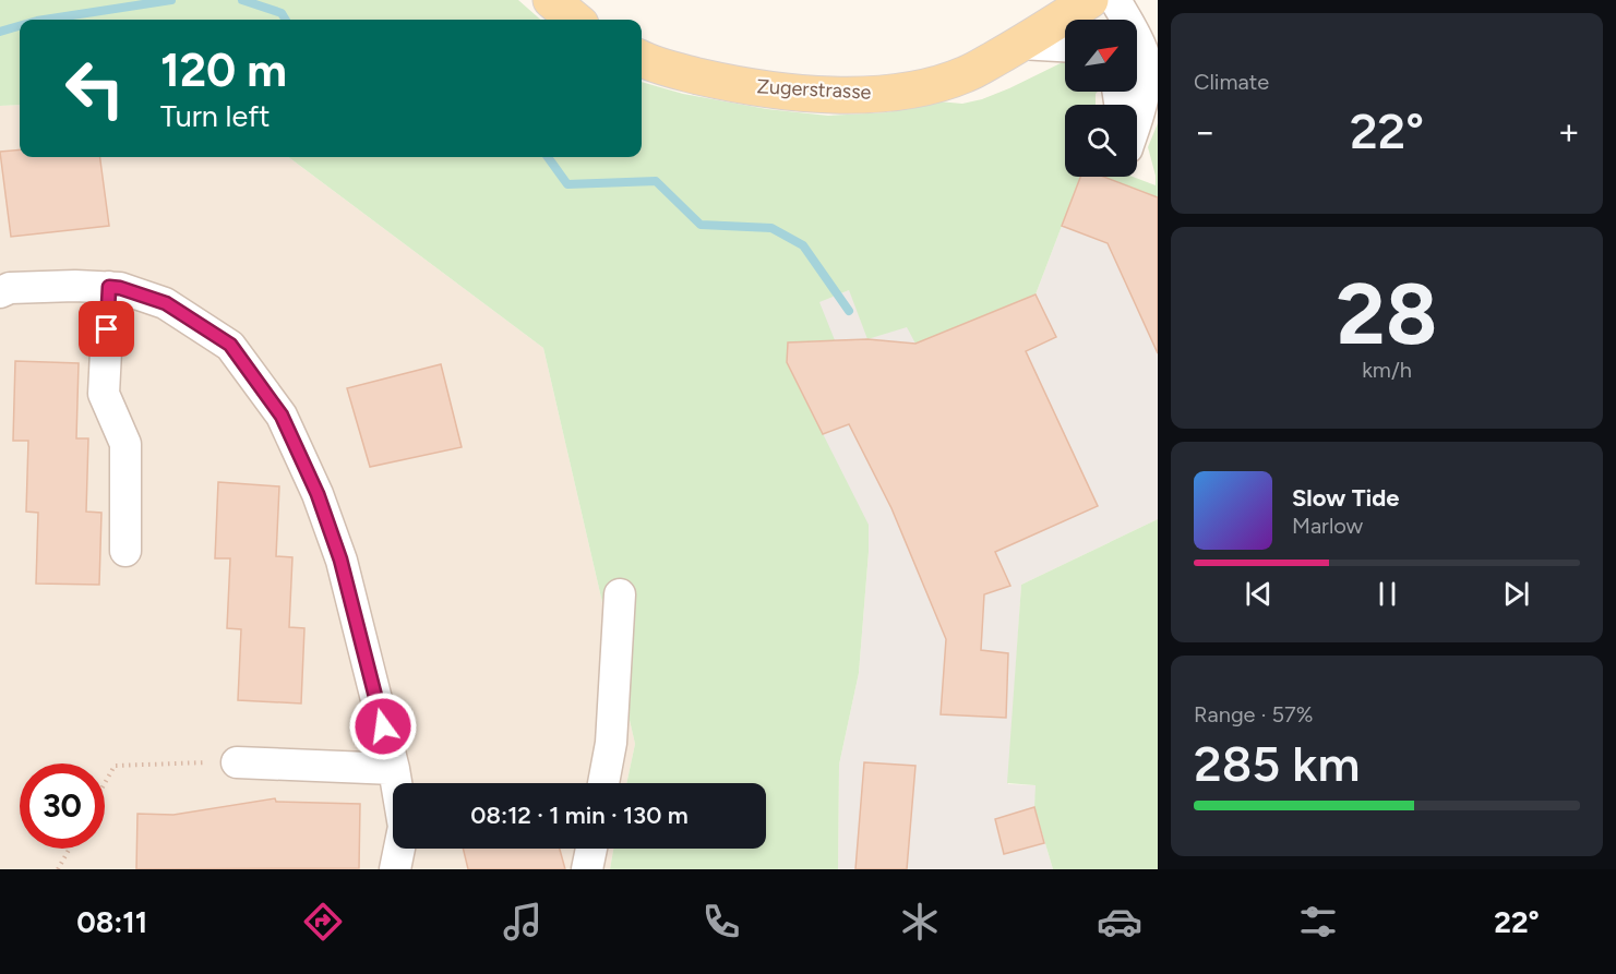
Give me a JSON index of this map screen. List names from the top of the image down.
{
  "streets": {
    "main road": ["Zugerstrasse"]
  },
  "north": "top right",
  "page": {
    "tile": [
      "Climate",
      ["28", "km/h"],
      ["Range · 57%", "285 km"]
    ],
    "turn": ["120 m", "Turn left"],
    "heat": ["−", "22°", "+"],
    "song": ["Slow Tide", "Marlow"],
    "limit": "30",
    "trip": "08:12 · 1 min · 130 m",
    "tabs": ["08:11", "22°"]
  }
}
